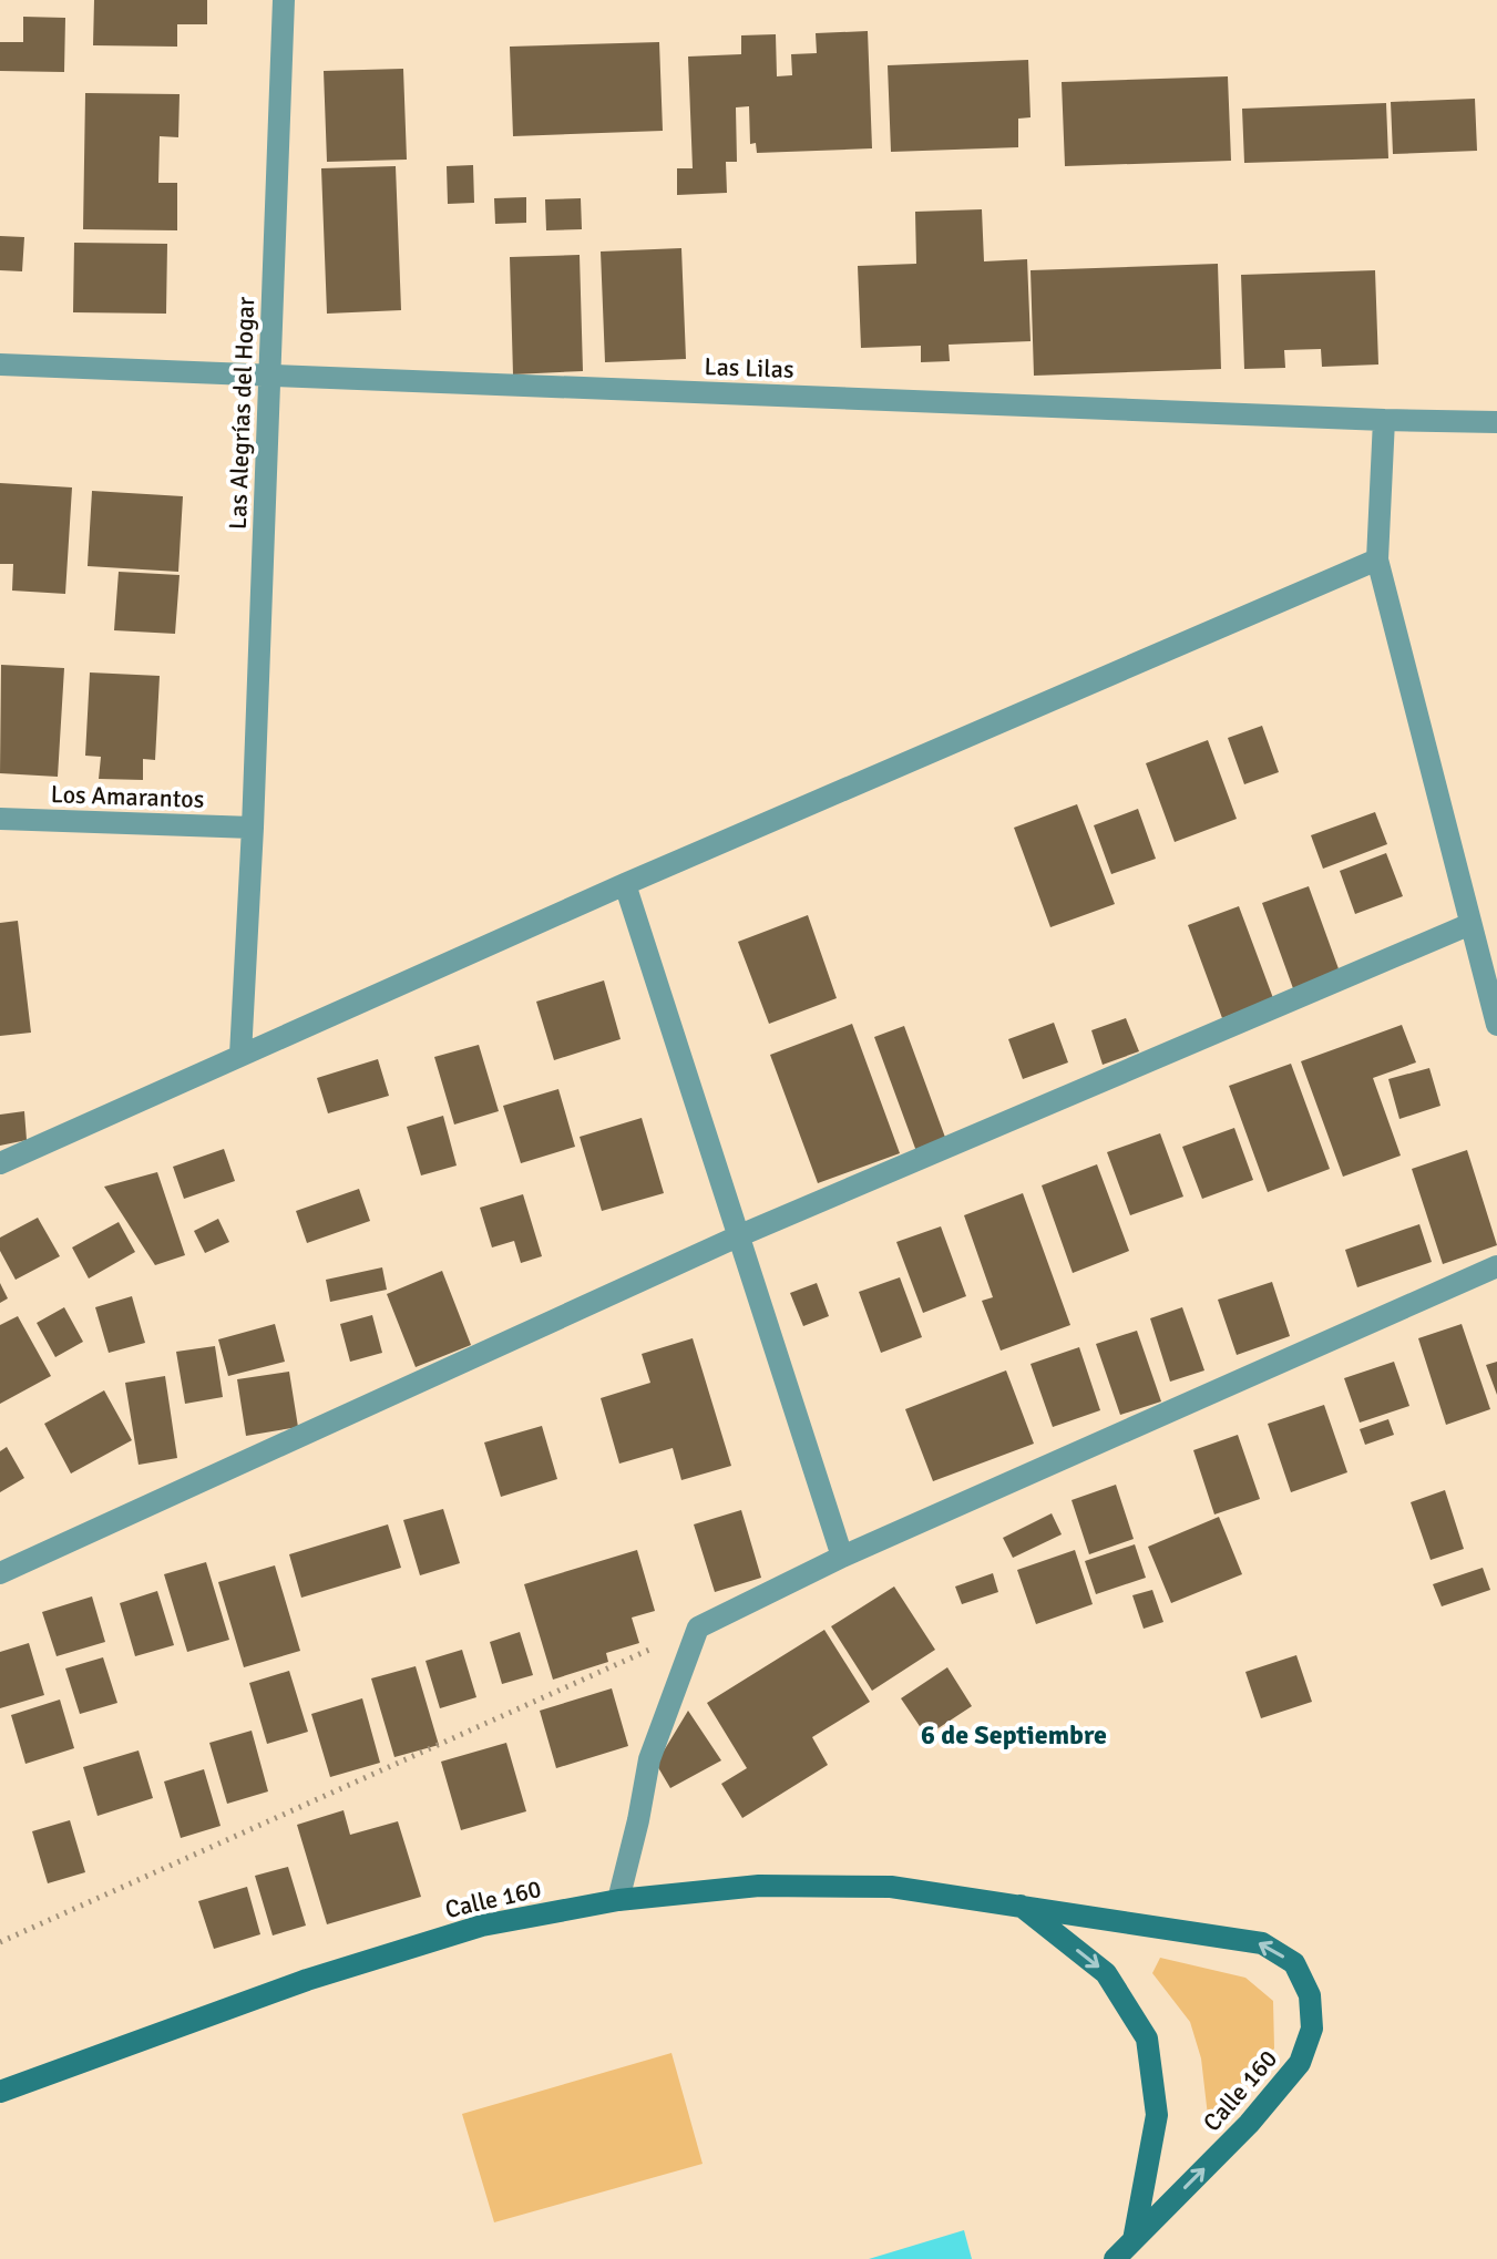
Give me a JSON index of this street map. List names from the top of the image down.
{
  "streets": {
    "main road": ["Calle 160"],
    "street": ["Las Lilas", "Las Alegrías del Hogar", "Los Amarantos"]
  },
  "crossings": [
    ["Las Lilas", "Las Alegrías del Hogar"],
    ["Las Alegrías del Hogar", "Los Amarantos"]
  ],
  "districts": ["6 de Septiembre"]
}
